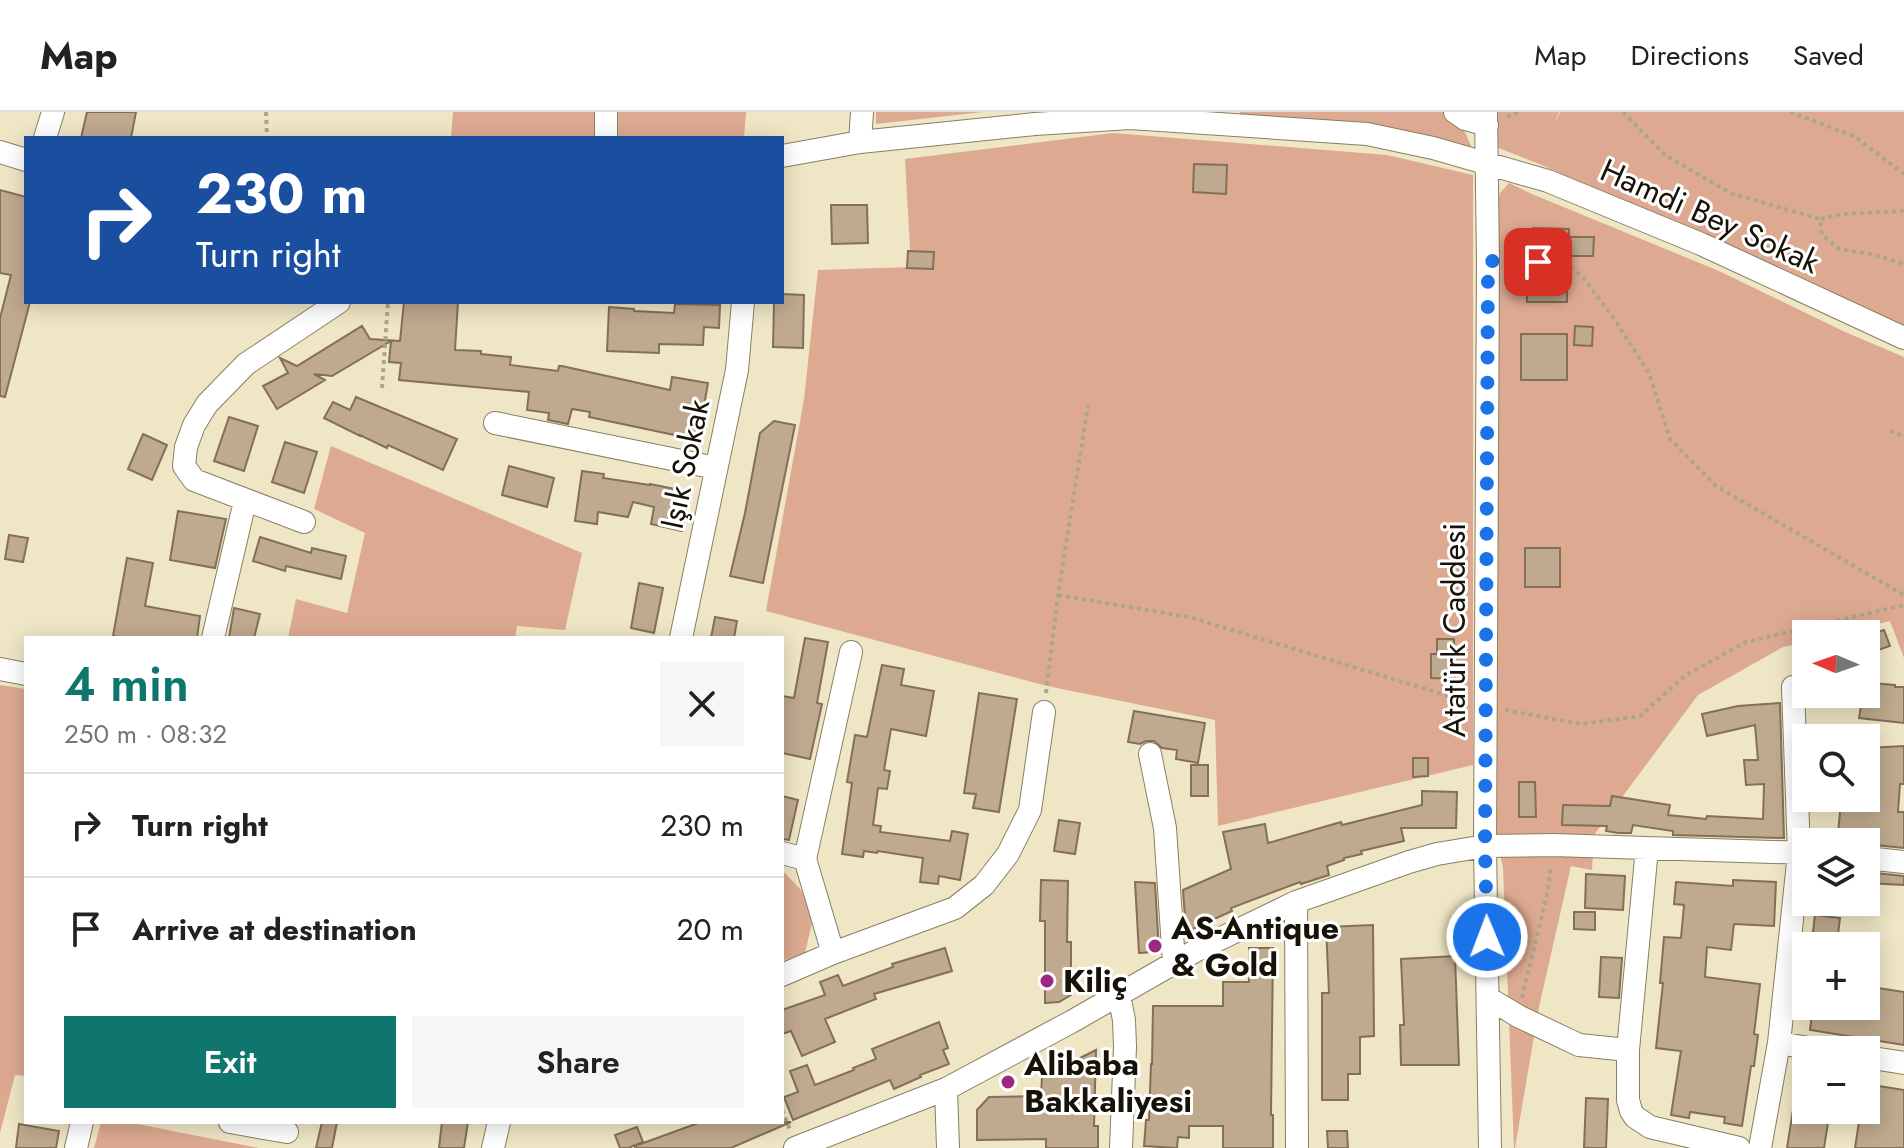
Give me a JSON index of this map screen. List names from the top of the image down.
{
  "streets": {
    "street": ["Hamdi Bey Sokak", "Işık Sokak", "Atatürk Caddesi"]
  },
  "crossings": [
    ["Hamdi Bey Sokak", "Atatürk Caddesi"]
  ],
  "places": ["AS-Antique & Gold", "Kiliç", "Alibaba Bakkaliyesi"],
  "north": "left",
  "page": {
    "header": "Map",
    "nav": ["Map", "Directions", "Saved"],
    "turn": ["230 m", "Turn right"],
    "map_buttons": ["+", "−"],
    "heading": ["4 min", "250 m · 08:32"],
    "list": [
      {
        "name": "Turn right",
        "value": "230 m"
      },
      {
        "name": "Arrive at destination",
        "value": "20 m"
      }
    ],
    "buttons": ["Exit", "Share"]
  }
}
